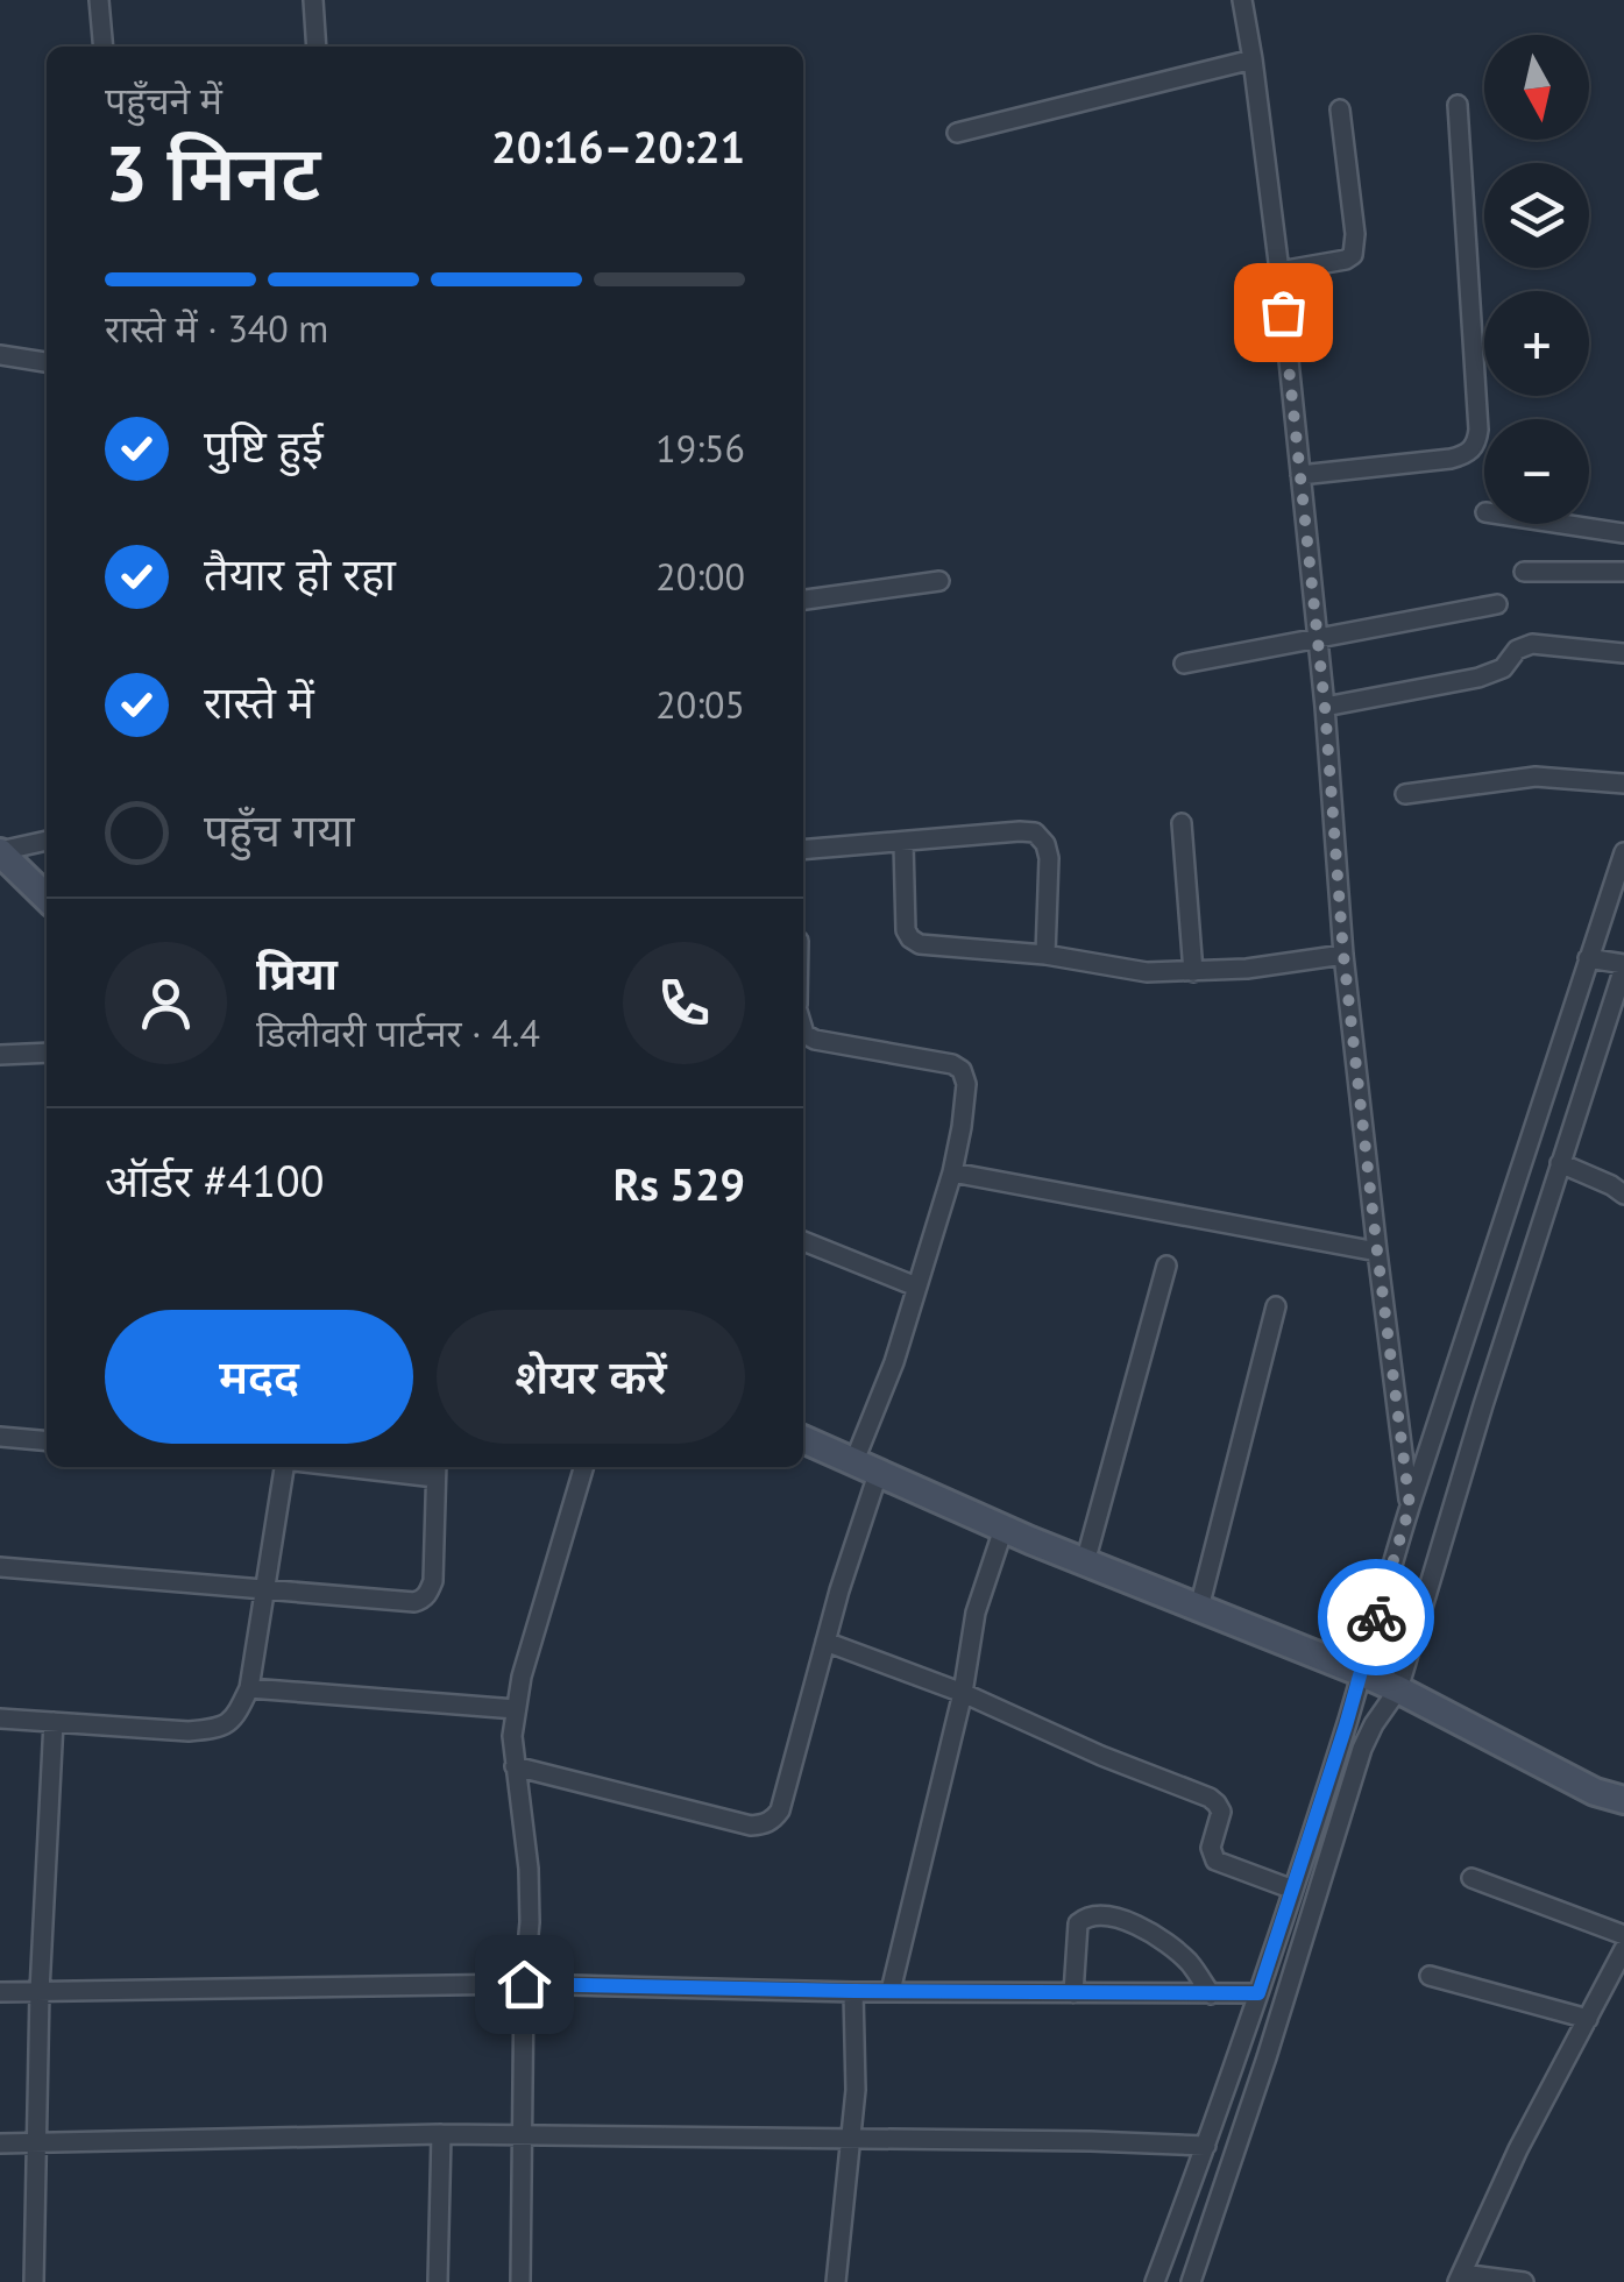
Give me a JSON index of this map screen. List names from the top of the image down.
{
  "north": "bottom",
  "page": {
    "map_buttons": ["+", "−"],
    "heading": ["3 मिनट", "पहुँचने में", "20:16–20:21"],
    "panel": [
      "प्रिया",
      "डिलीवरी पार्टनर · 4.4",
      "ऑर्डर #4100",
      "Rs 529"
    ],
    "bar": "रास्ते में · 340 m",
    "list": [
      ["पुष्टि हुई", "19:56"],
      ["तैयार हो रहा", "20:00"],
      ["रास्ते में", "20:05"],
      "पहुँच गया"
    ],
    "buttons": ["मदद", "शेयर करें"]
  }
}
